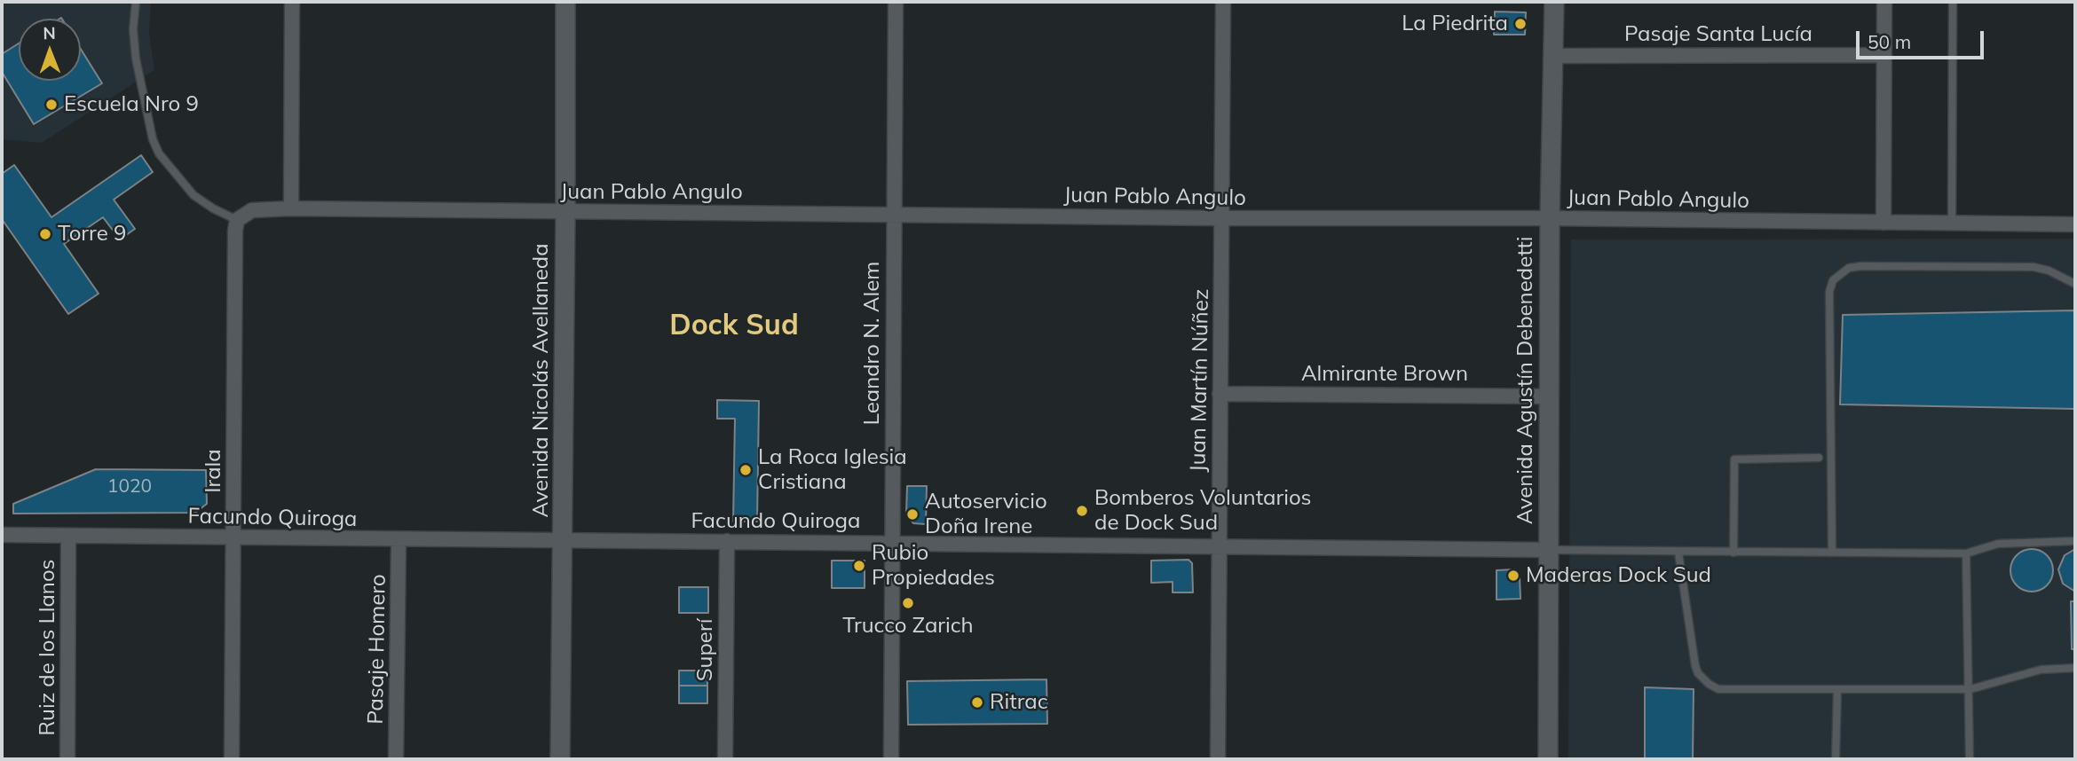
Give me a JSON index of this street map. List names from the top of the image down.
{
  "streets": {
    "main road": ["Avenida Nicolás Avellaneda", "Avenida Agustín Debenedetti"],
    "street": [
      "Pasaje Santa Lucía",
      "Juan Pablo Angulo",
      "Leandro N. Alem",
      "Almirante Brown",
      "Juan Martín Núñez",
      "Irala",
      "Facundo Quiroga",
      "Ruiz de los Llanos",
      "Pasaje Homero",
      "Superí"
    ]
  },
  "crossings": [
    ["Pasaje Santa Lucía", "Avenida Agustín Debenedetti"],
    ["Juan Pablo Angulo", "Leandro N. Alem"],
    ["Juan Pablo Angulo", "Avenida Nicolás Avellaneda"],
    ["Juan Pablo Angulo", "Juan Martín Núñez"],
    ["Juan Pablo Angulo", "Avenida Agustín Debenedetti"],
    ["Juan Pablo Angulo", "Irala"],
    ["Leandro N. Alem", "Facundo Quiroga"],
    ["Almirante Brown", "Juan Martín Núñez"],
    ["Almirante Brown", "Avenida Agustín Debenedetti"],
    ["Avenida Nicolás Avellaneda", "Facundo Quiroga"],
    ["Juan Martín Núñez", "Facundo Quiroga"],
    ["Avenida Agustín Debenedetti", "Facundo Quiroga"],
    ["Irala", "Facundo Quiroga"],
    ["Facundo Quiroga", "Ruiz de los Llanos"],
    ["Facundo Quiroga", "Pasaje Homero"],
    ["Facundo Quiroga", "Superí"]
  ],
  "districts": ["Dock Sud"],
  "places": [
    "La Piedrita",
    "Escuela Nro 9",
    "Torre 9",
    "La Roca Iglesia Cristiana",
    "Bomberos Voluntarios de Dock Sud",
    "Autoservicio Doña Irene",
    "Rubio Propiedades",
    "Maderas Dock Sud",
    "Trucco Zarich",
    "Ritrac"
  ],
  "house_numbers": ["1020"],
  "scale_bar": "50 m",
  "north": "top"
}
